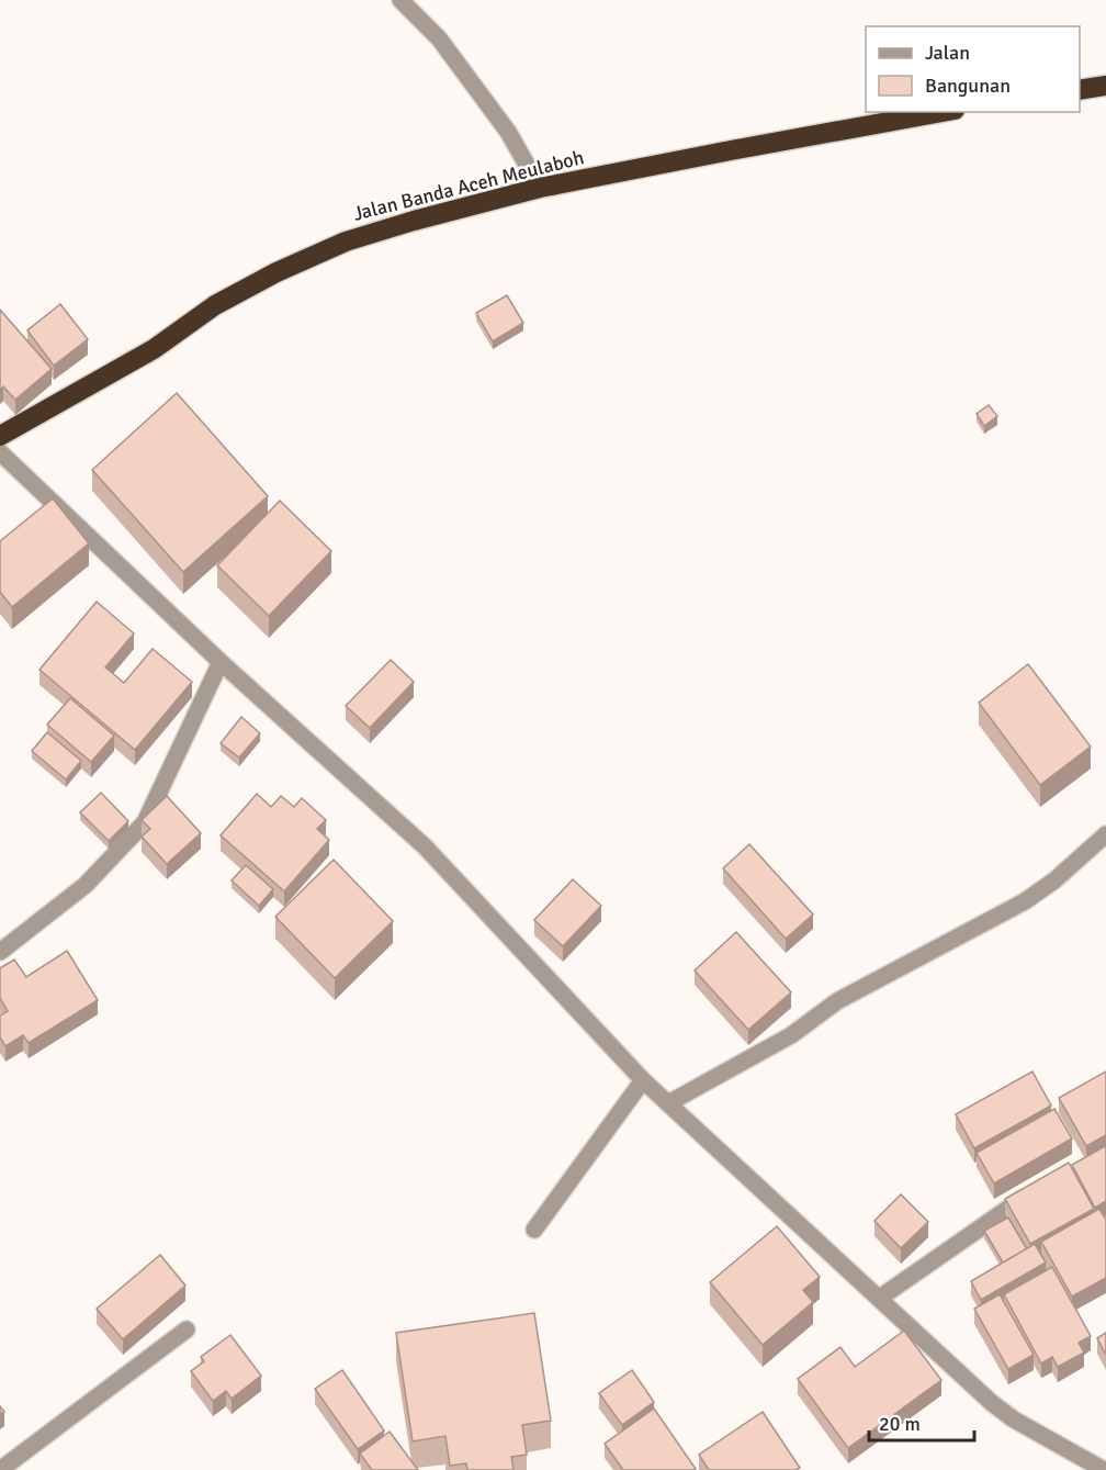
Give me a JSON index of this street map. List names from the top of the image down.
{
  "streets": {
    "highway": ["Jalan Banda Aceh Meulaboh"]
  },
  "legend": ["Jalan", "Bangunan"],
  "scale_bar": "20 m"
}
